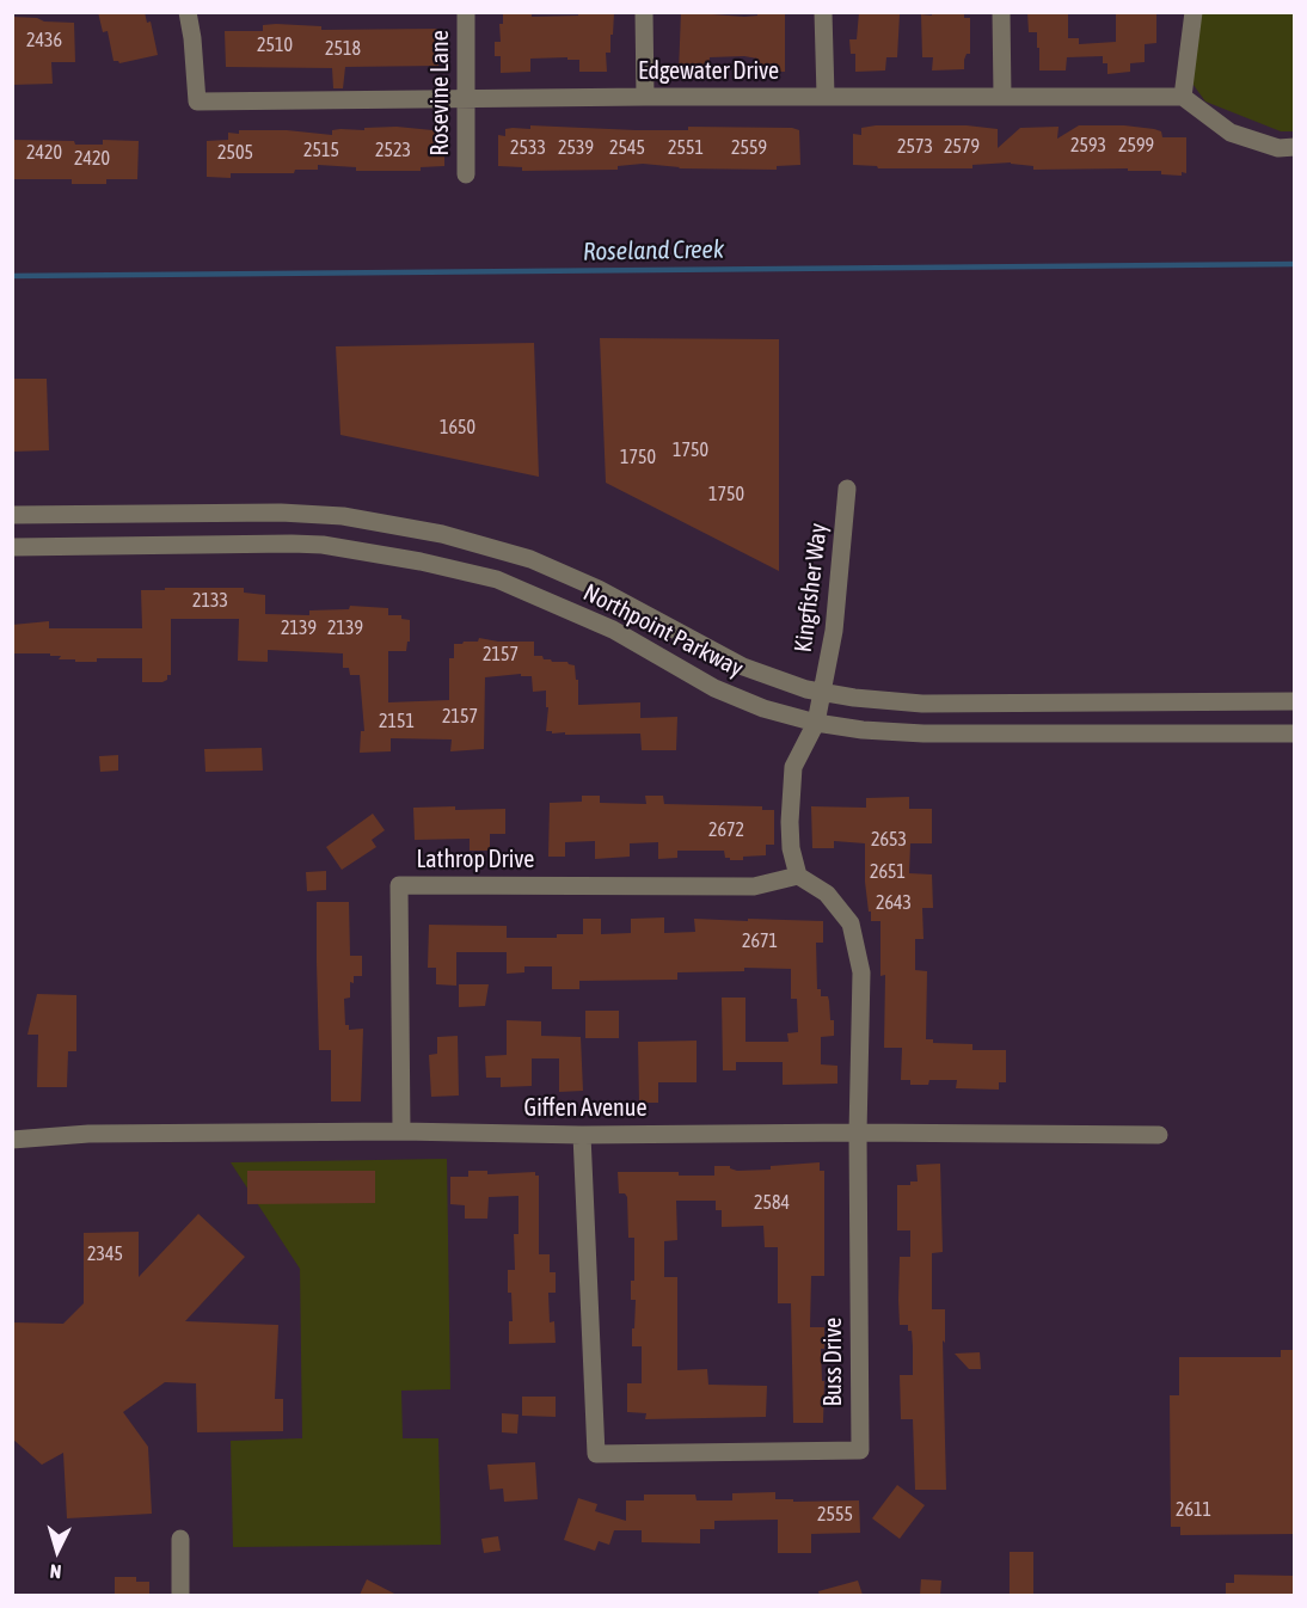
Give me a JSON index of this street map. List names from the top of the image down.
{
  "streets": {
    "street": [
      "Edgewater Drive",
      "Rosevine Lane",
      "Kingfisher Way",
      "Northpoint Parkway",
      "Lathrop Drive",
      "Giffen Avenue",
      "Buss Drive"
    ]
  },
  "crossings": [
    ["Edgewater Drive", "Rosevine Lane"],
    ["Kingfisher Way", "Northpoint Parkway"],
    ["Lathrop Drive", "Giffen Avenue"],
    ["Lathrop Drive", "Buss Drive"],
    ["Giffen Avenue", "Buss Drive"]
  ],
  "water": ["Roseland Creek"],
  "house_numbers": [
    "2436",
    "2510",
    "2518",
    "2593",
    "2599",
    "2573",
    "2579",
    "2533",
    "2539",
    "2545",
    "2551",
    "2559",
    "2515",
    "2523",
    "2420",
    "2505",
    "2420",
    "1650",
    "1750",
    "1750",
    "1750",
    "2133",
    "2139",
    "2139",
    "2157",
    "2157",
    "2151",
    "2672",
    "2653",
    "2651",
    "2643",
    "2671",
    "2584",
    "2345",
    "2611",
    "2555"
  ],
  "north": "bottom"
}
